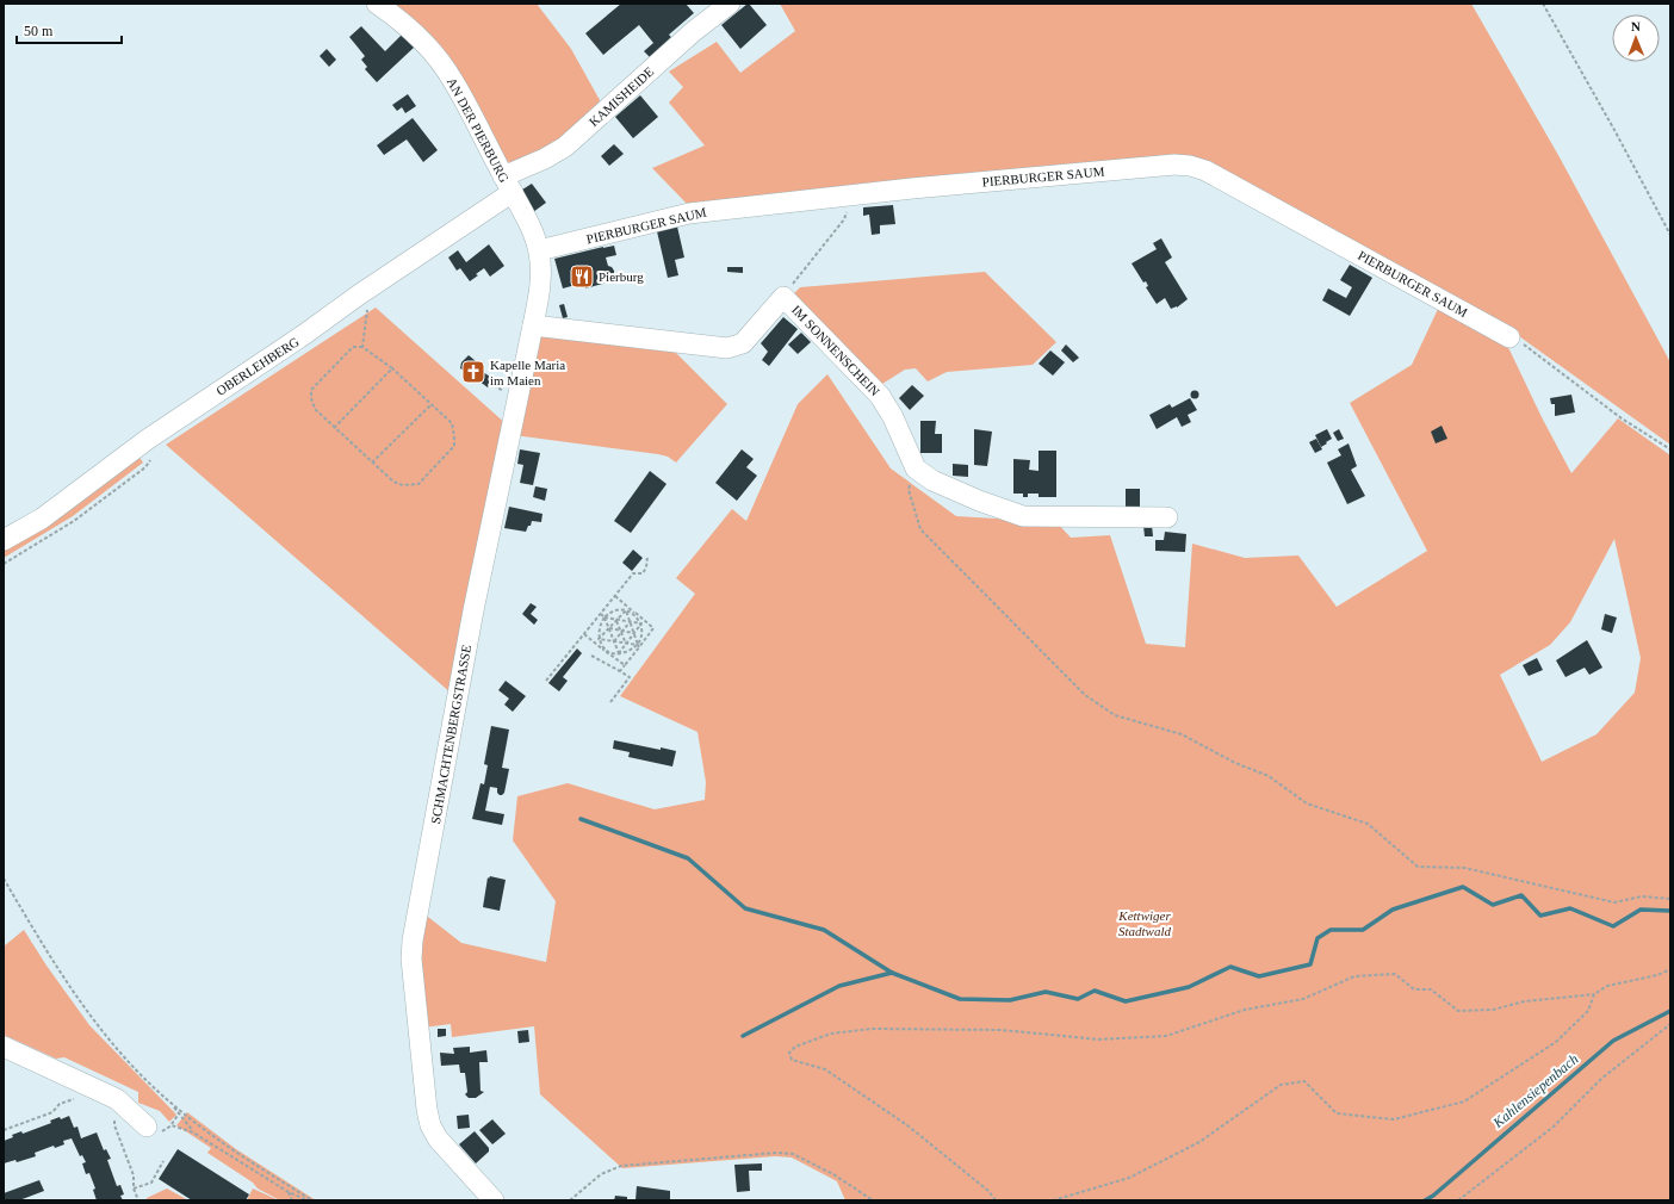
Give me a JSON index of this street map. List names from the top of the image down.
{
  "streets": {
    "street": [
      "KAMISHEIDE",
      "AN DER PIERBURG",
      "PIERBURGER SAUM",
      "IM SONNENSCHEIN",
      "OBERLEHBERG",
      "SCHMACHTENBERGSTRASSE"
    ]
  },
  "crossings": [
    ["KAMISHEIDE", "AN DER PIERBURG"],
    ["KAMISHEIDE", "OBERLEHBERG"],
    ["AN DER PIERBURG", "PIERBURGER SAUM"],
    ["AN DER PIERBURG", "OBERLEHBERG"],
    ["AN DER PIERBURG", "SCHMACHTENBERGSTRASSE"],
    ["PIERBURGER SAUM", "SCHMACHTENBERGSTRASSE"],
    ["IM SONNENSCHEIN", "SCHMACHTENBERGSTRASSE"]
  ],
  "water": ["Kahlensiepenbach"],
  "parks": ["Kettwiger Stadtwald"],
  "places": {
    "restaurant": ["Pierburg"],
    "church": ["Kapelle Maria im Maien"]
  },
  "scale_bar": "50 m",
  "north": "top"
}
